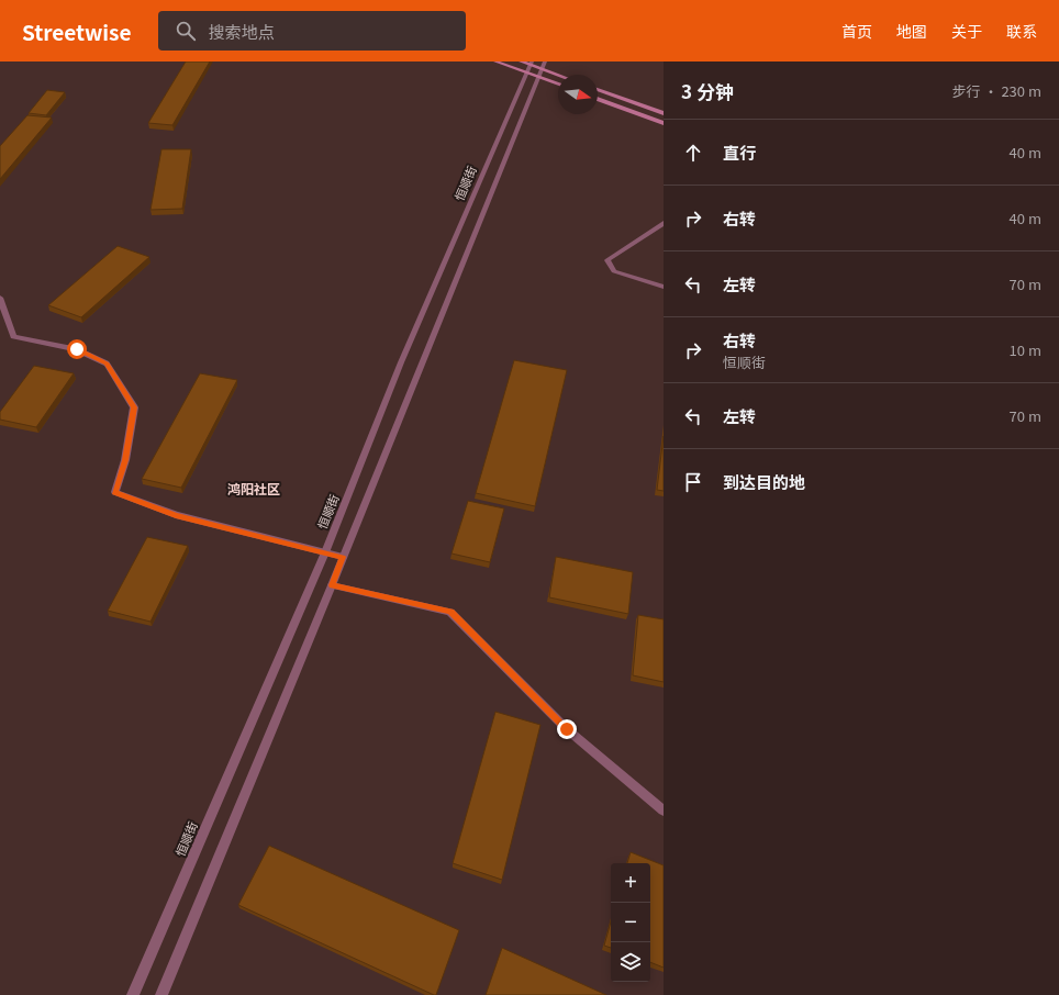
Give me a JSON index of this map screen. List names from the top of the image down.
{
  "streets": {
    "street": ["恒顺街"]
  },
  "districts": ["鸿阳社区"],
  "north": "right",
  "page": {
    "header": "Streetwise",
    "search": "搜索地点",
    "nav": [
      "首页",
      "地图",
      "关于",
      "联系"
    ],
    "heading": ["3 分钟", "步行 · 230 m"],
    "list": [
      ["直行", "40 m"],
      ["右转", "40 m"],
      ["左转", "70 m"],
      ["右转", "恒顺街", "10 m"],
      ["左转", "70 m"],
      "到达目的地"
    ],
    "map_buttons": ["+", "−"]
  }
}
